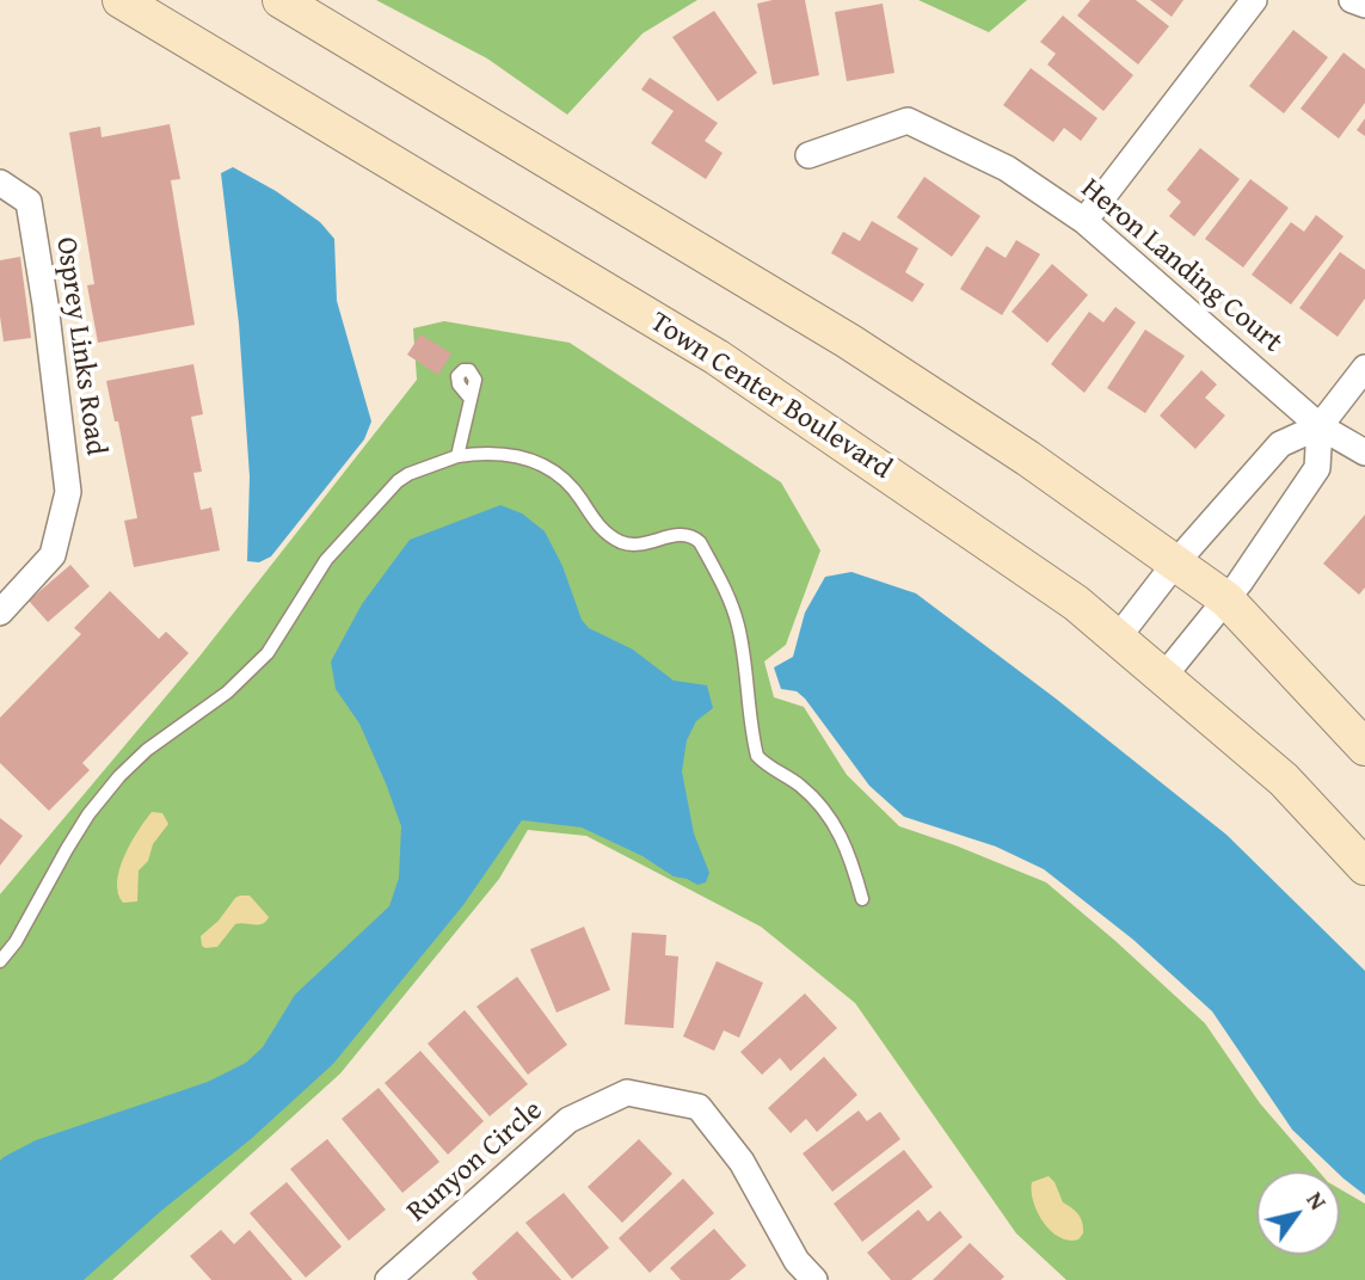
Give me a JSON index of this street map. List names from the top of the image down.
{
  "streets": {
    "main road": ["Town Center Boulevard"],
    "street": ["Heron Landing Court", "Osprey Links Road", "Runyon Circle"]
  },
  "north": "top right"
}
